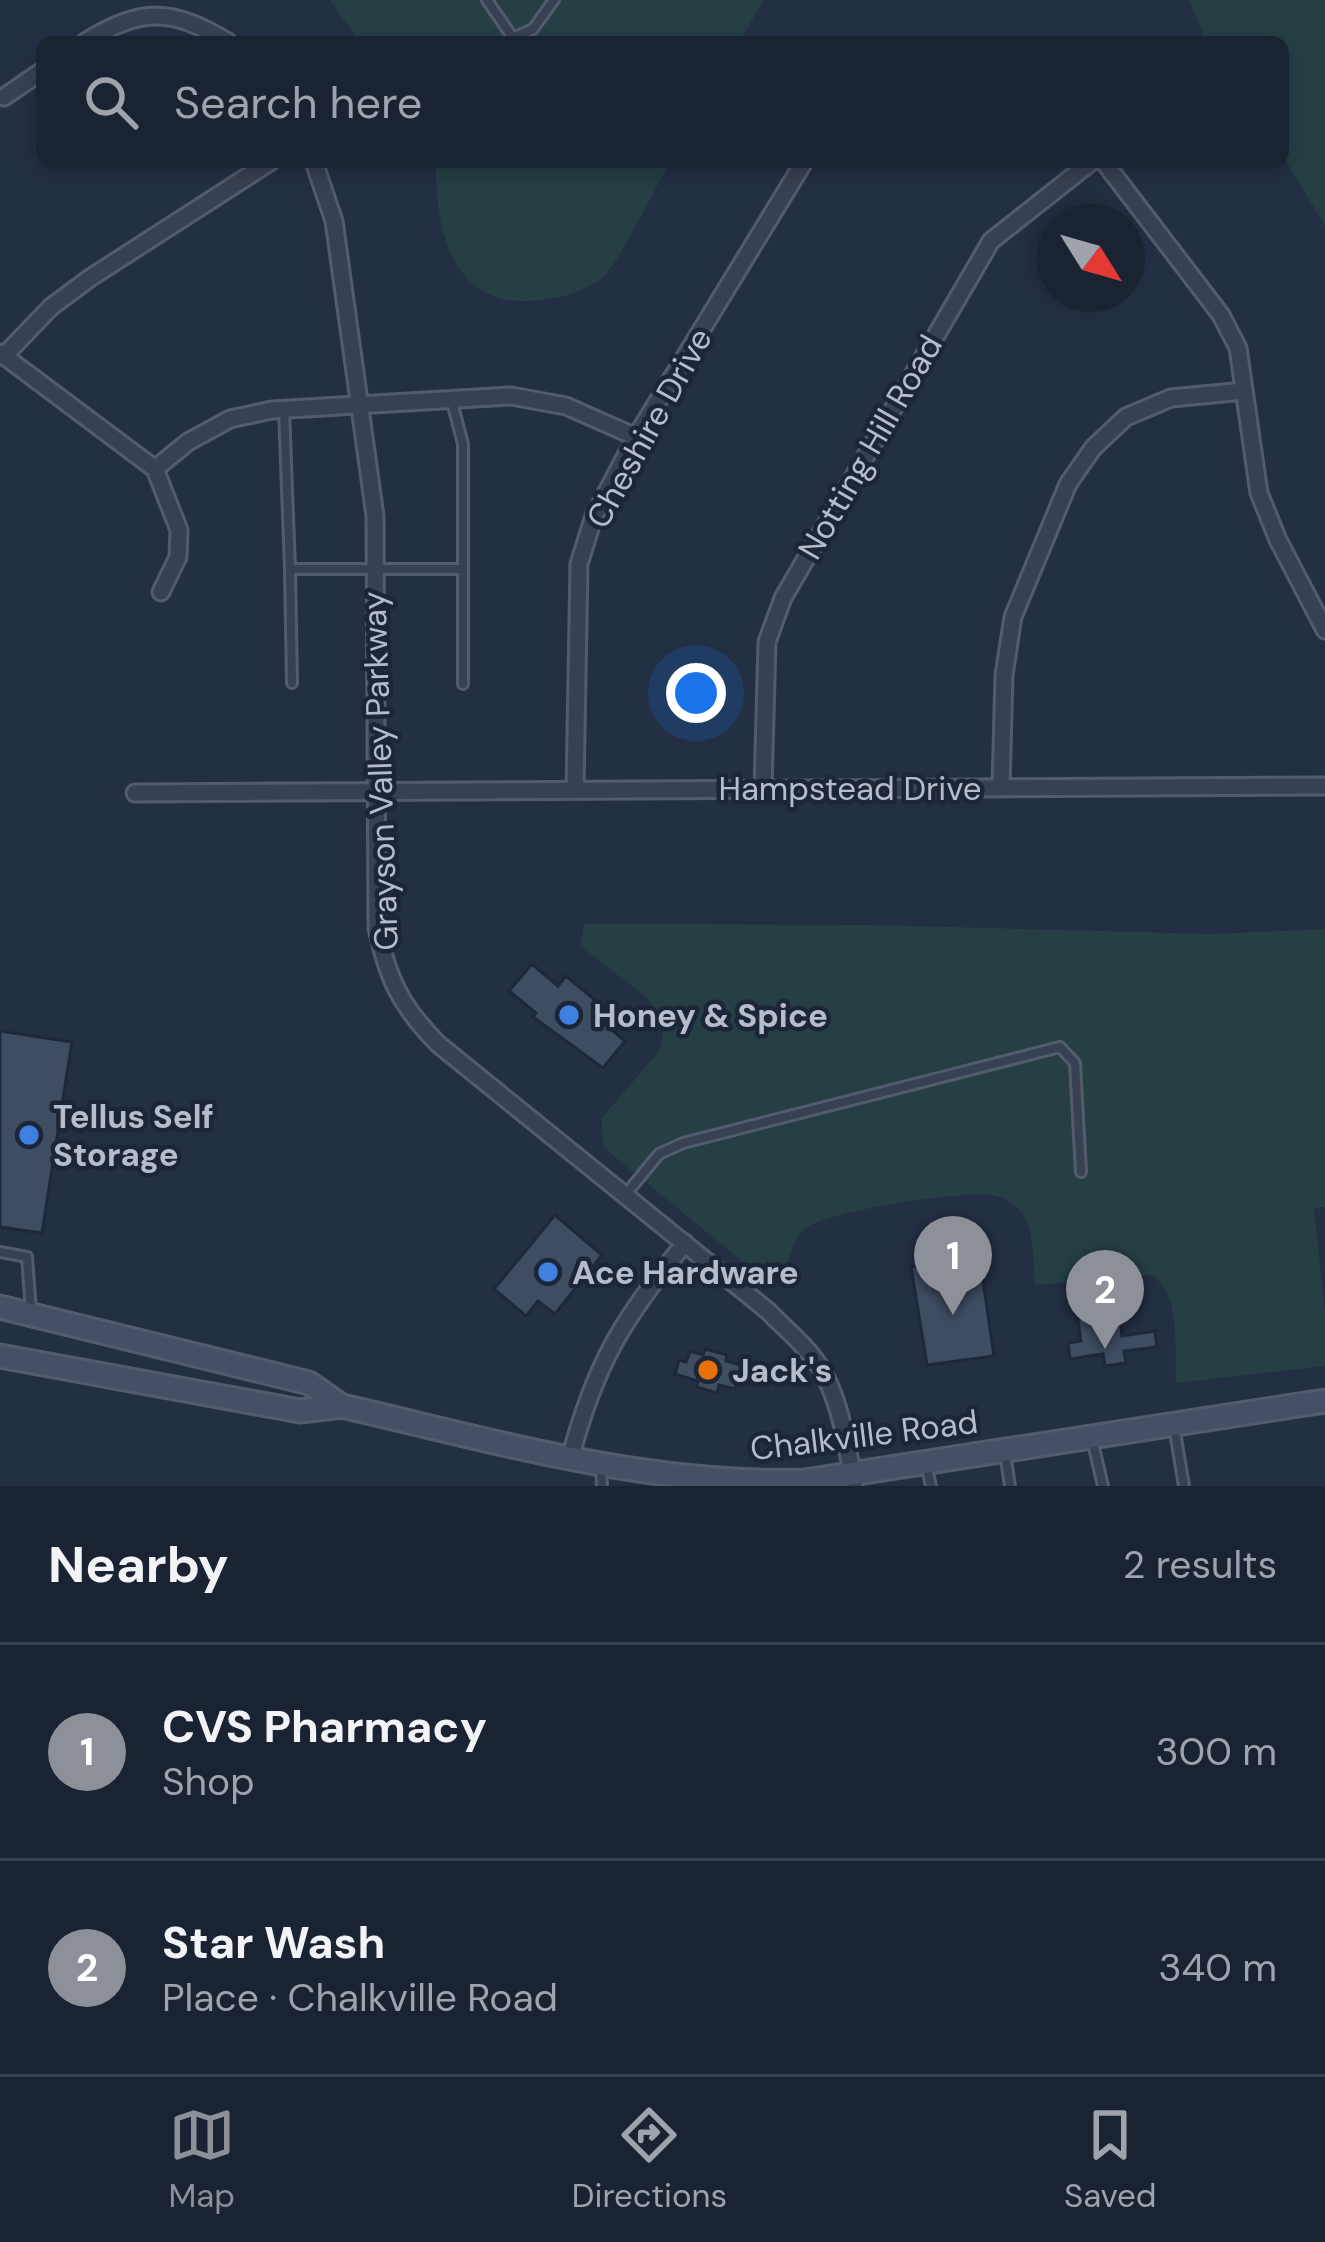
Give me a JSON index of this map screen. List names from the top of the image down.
{
  "streets": {
    "main road": ["Chalkville Road"],
    "street": [
      "Cheshire Drive",
      "Notting Hill Road",
      "Grayson Valley Parkway",
      "Hampstead Drive"
    ]
  },
  "crossings": [
    ["Cheshire Drive", "Hampstead Drive"],
    ["Notting Hill Road", "Hampstead Drive"],
    ["Grayson Valley Parkway", "Hampstead Drive"],
    ["Grayson Valley Parkway", "Chalkville Road"]
  ],
  "places": [
    "Honey & Spice",
    "Tellus Self Storage",
    "Ace Hardware",
    "Jack's"
  ],
  "north": "bottom right",
  "page": {
    "search": "Search here",
    "pins": ["1", "2"],
    "heading": ["Nearby", "2 results"],
    "list": [
      {
        "mark": "1",
        "name": "CVS Pharmacy",
        "note": "Shop",
        "value": "300 m"
      },
      {
        "mark": "2",
        "name": "Star Wash",
        "note": "Place · Chalkville Road",
        "value": "340 m"
      }
    ],
    "nav": ["Map", "Directions", "Saved"]
  }
}
